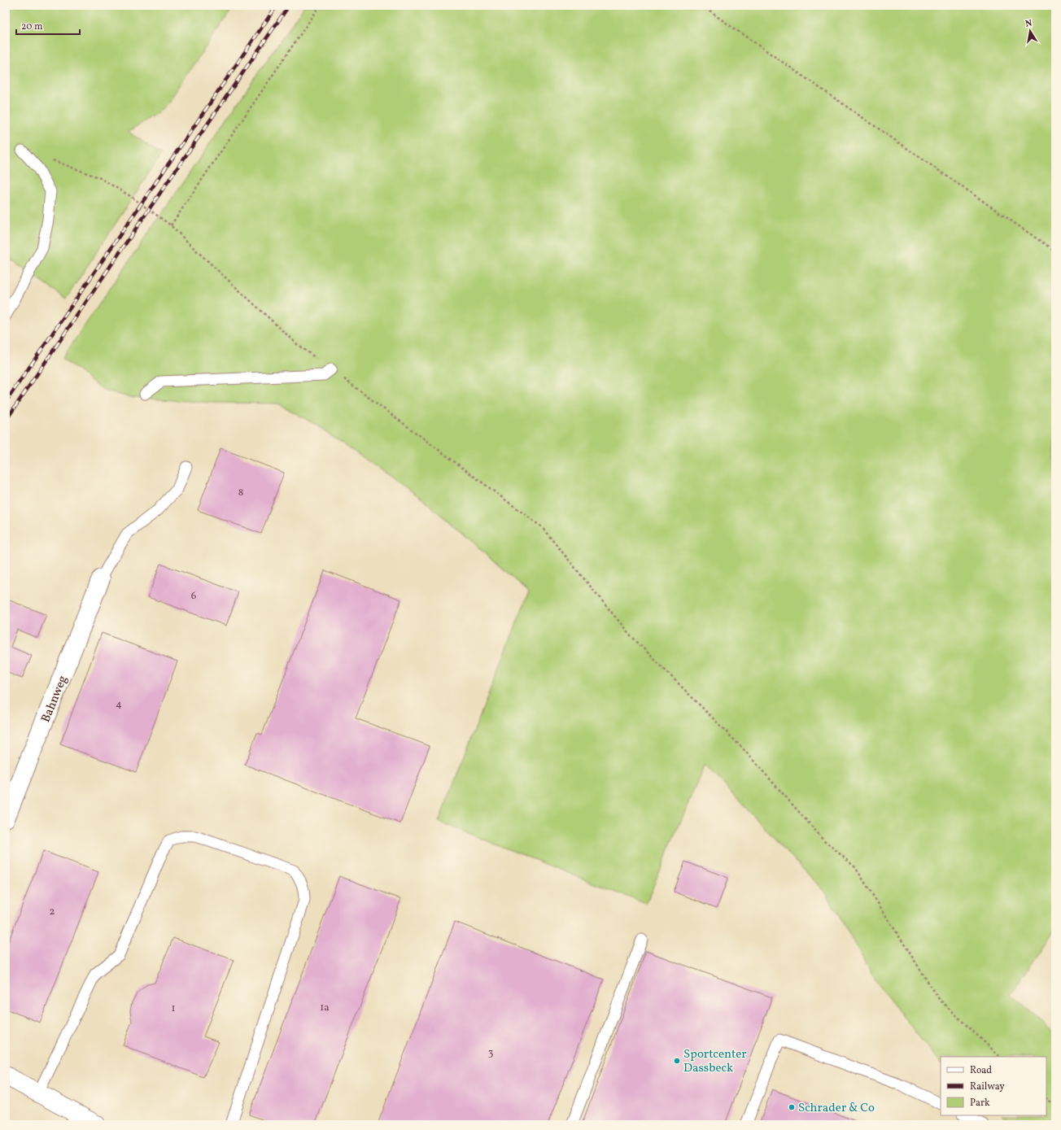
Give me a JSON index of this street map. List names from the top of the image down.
{
  "streets": {
    "street": ["Bahnweg"]
  },
  "places": ["Sportcenter Dassbeck", "Schrader & Co"],
  "house_numbers": [
    "8",
    "6",
    "4",
    "2",
    "1a",
    "1",
    "3"
  ],
  "legend": ["Road", "Railway", "Park"],
  "scale_bar": "20 m",
  "north": "top"
}
